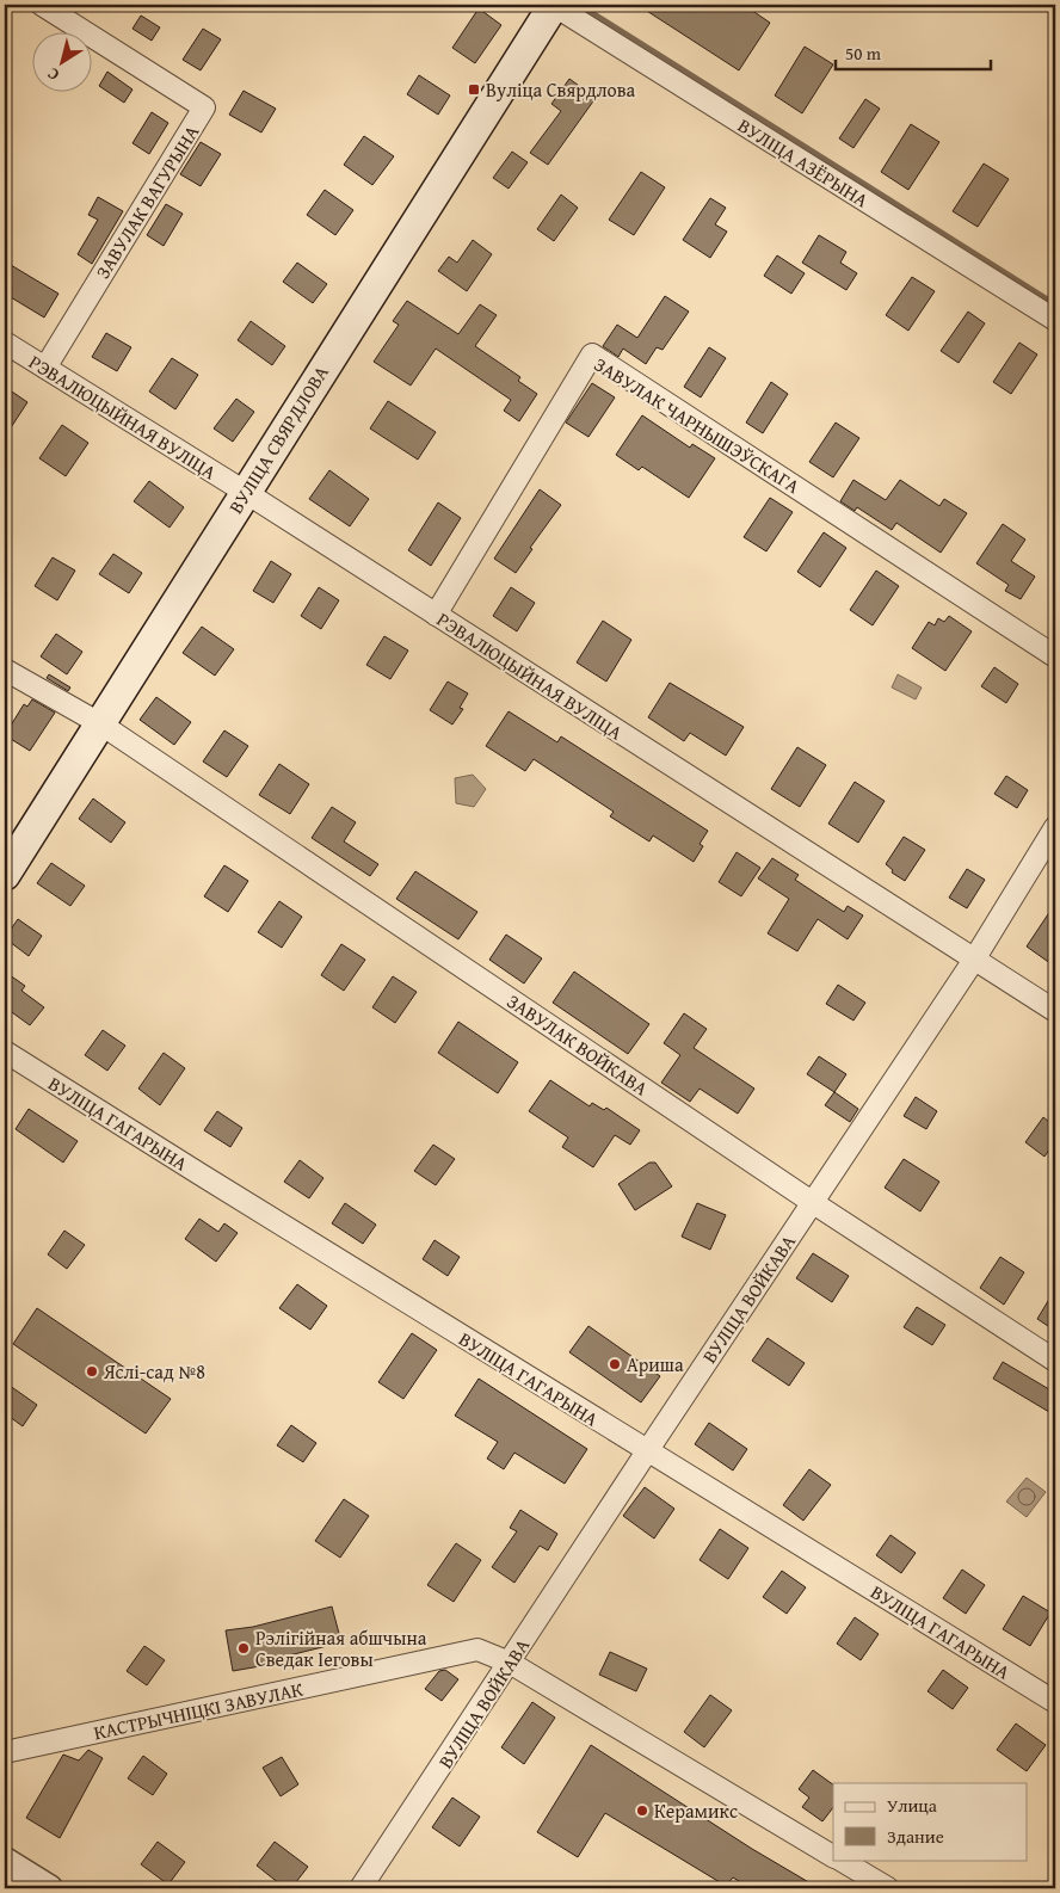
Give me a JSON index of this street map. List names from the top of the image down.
{
  "streets": {
    "main road": ["ВУЛІЦА СВЯРДЛОВА"],
    "street": [
      "ВУЛІЦА АЗЁРЫНА",
      "ЗАВУЛАК ВАГУРЫНА",
      "РЭВАЛЮЦЫЙНАЯ ВУЛІЦА",
      "ЗАВУЛАК ЧАРНЫШЭЎСКАГА",
      "ЗАВУЛАК ВОЙКАВА",
      "ВУЛІЦА ГАГАРЫНА",
      "ВУЛІЦА ВОЙКАВА",
      "КАСТРЫЧНІЦКІ ЗАВУЛАК"
    ]
  },
  "crossings": [
    ["ВУЛІЦА АЗЁРЫНА", "ВУЛІЦА СВЯРДЛОВА"],
    ["ЗАВУЛАК ВАГУРЫНА", "РЭВАЛЮЦЫЙНАЯ ВУЛІЦА"],
    ["РЭВАЛЮЦЫЙНАЯ ВУЛІЦА", "ЗАВУЛАК ЧАРНЫШЭЎСКАГА"],
    ["РЭВАЛЮЦЫЙНАЯ ВУЛІЦА", "ВУЛІЦА СВЯРДЛОВА"],
    ["РЭВАЛЮЦЫЙНАЯ ВУЛІЦА", "ВУЛІЦА ВОЙКАВА"],
    ["ВУЛІЦА СВЯРДЛОВА", "ЗАВУЛАК ВОЙКАВА"],
    ["ЗАВУЛАК ВОЙКАВА", "ВУЛІЦА ВОЙКАВА"],
    ["ВУЛІЦА ГАГАРЫНА", "ВУЛІЦА ВОЙКАВА"],
    ["ВУЛІЦА ВОЙКАВА", "КАСТРЫЧНІЦКІ ЗАВУЛАК"]
  ],
  "places": {
    "transit": ["Вуліца Свярдлова"],
    "other": [
      "Ариша",
      "Яслі-сад №8",
      "Рэлігійная абшчына Сведак Iеговы",
      "Керамикс"
    ]
  },
  "legend": ["Улица", "Здание"],
  "scale_bar": "50 m",
  "north": "bottom left"
}
